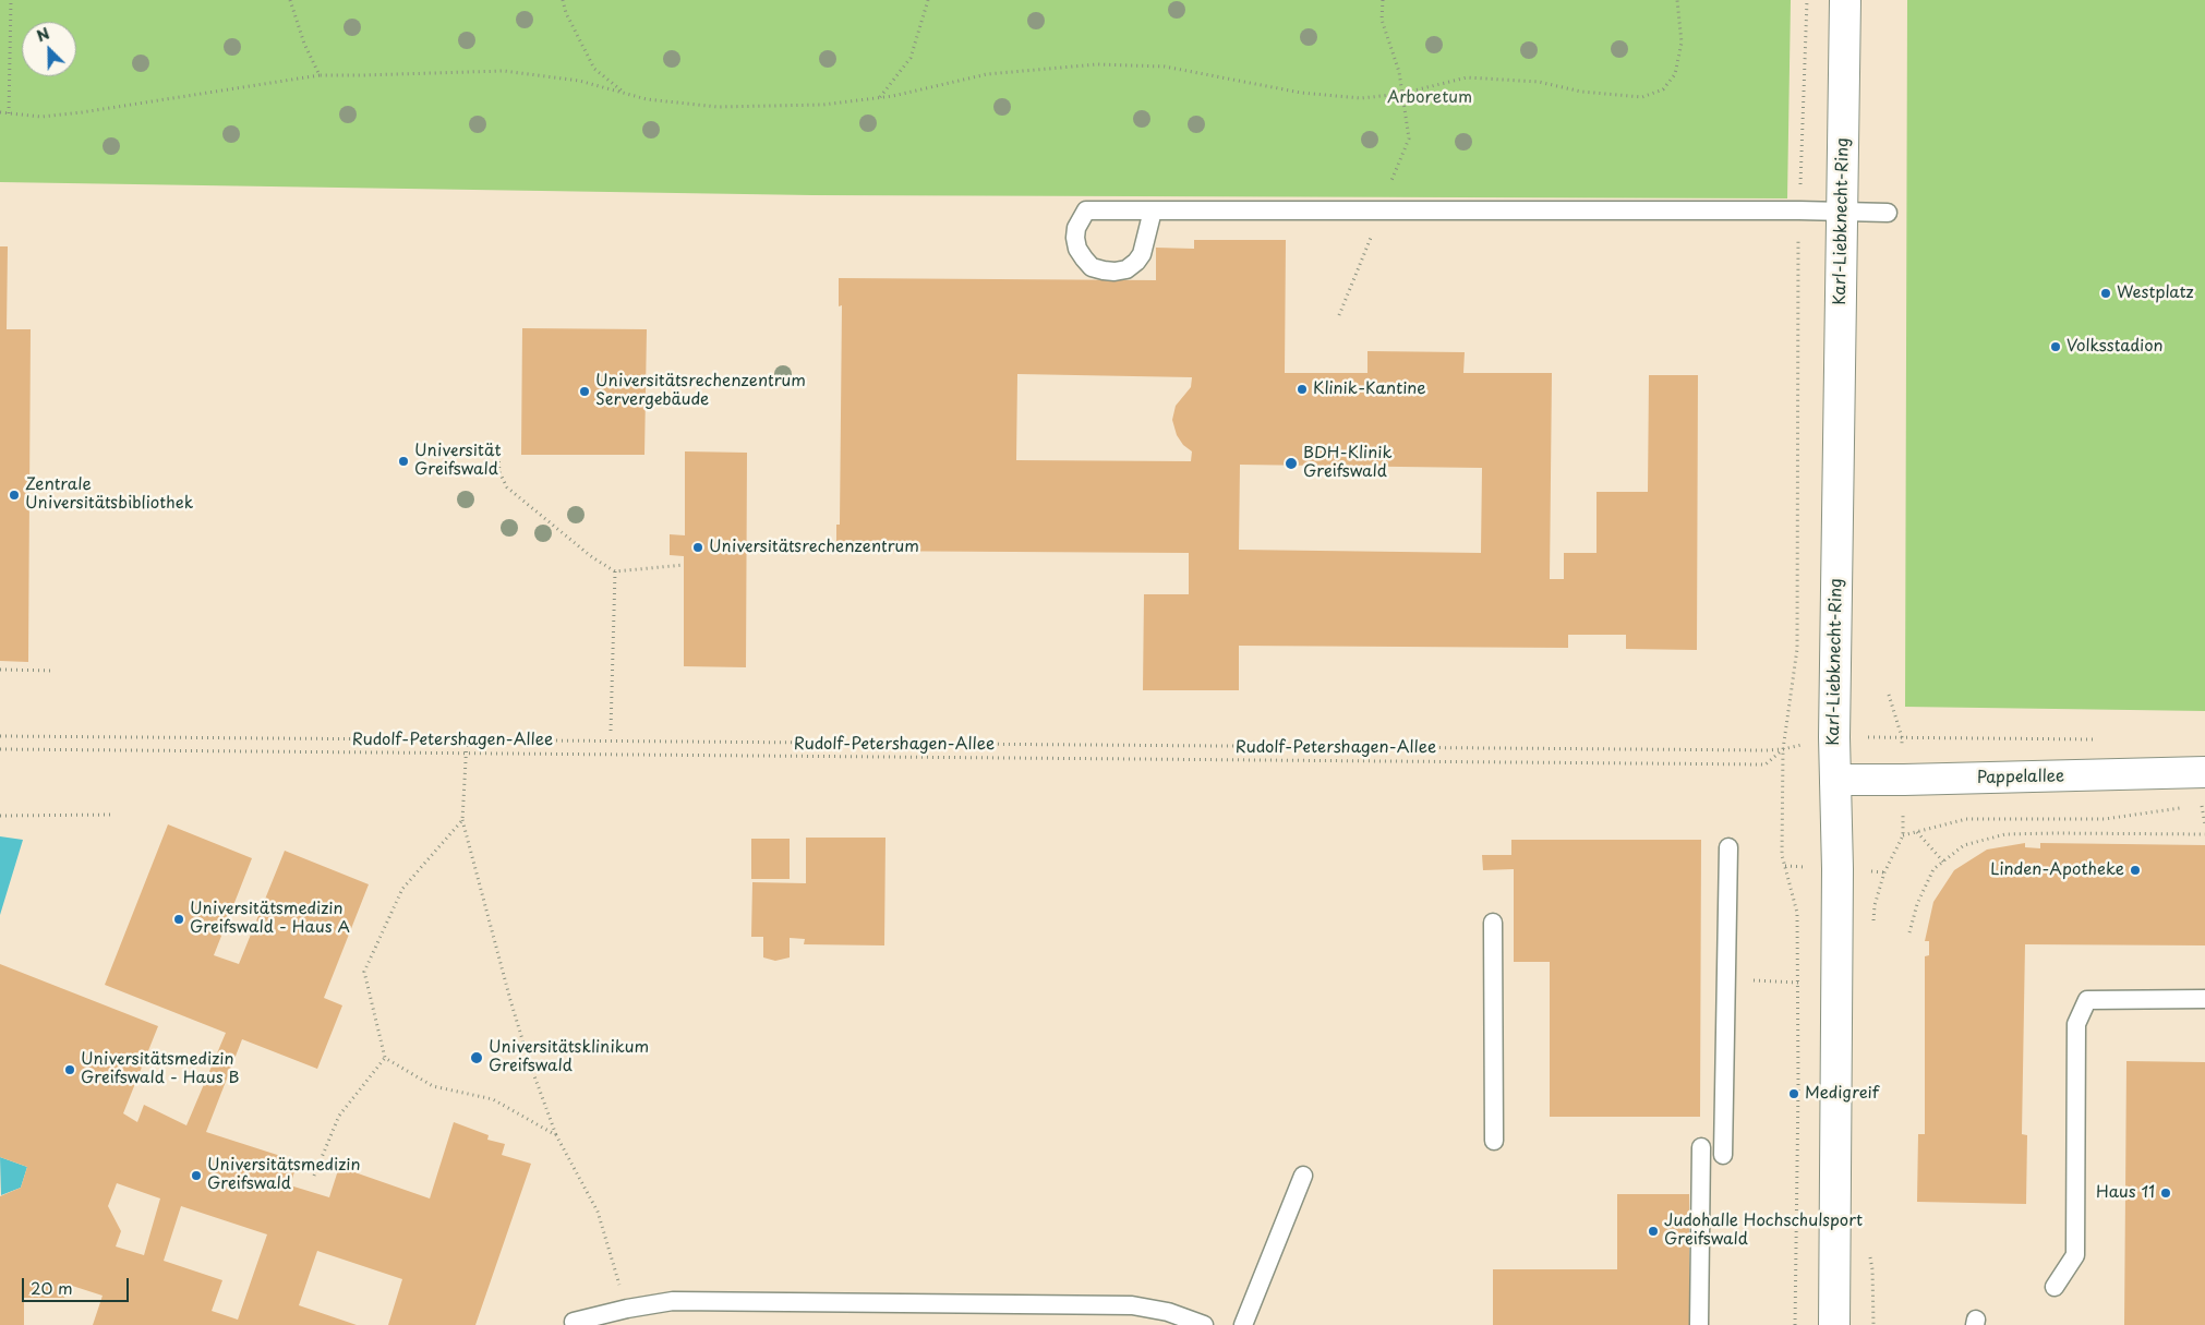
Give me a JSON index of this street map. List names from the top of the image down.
{
  "streets": {
    "street": ["Karl-Liebknecht-Ring", "Pappelallee"],
    "path": ["Rudolf-Petershagen-Allee"]
  },
  "crossings": [
    ["Karl-Liebknecht-Ring", "Pappelallee"]
  ],
  "parks": ["Arboretum"],
  "places": [
    "Westplatz",
    "Volksstadion",
    "Klinik-Kantine",
    "Universitätsrechenzentrum Servergebäude",
    "Universität Greifswald",
    "BDH-Klinik Greifswald",
    "Zentrale Universitätsbibliothek",
    "Universitätsrechenzentrum",
    "Linden-Apotheke",
    "Universitätsmedizin Greifswald - Haus A",
    "Universitätsklinikum Greifswald",
    "Universitätsmedizin Greifswald - Haus B",
    "Medigreif",
    "Universitätsmedizin Greifswald",
    "Haus 11",
    "Judohalle Hochschulsport Greifswald"
  ],
  "scale_bar": "20 m",
  "north": "top left"
}
